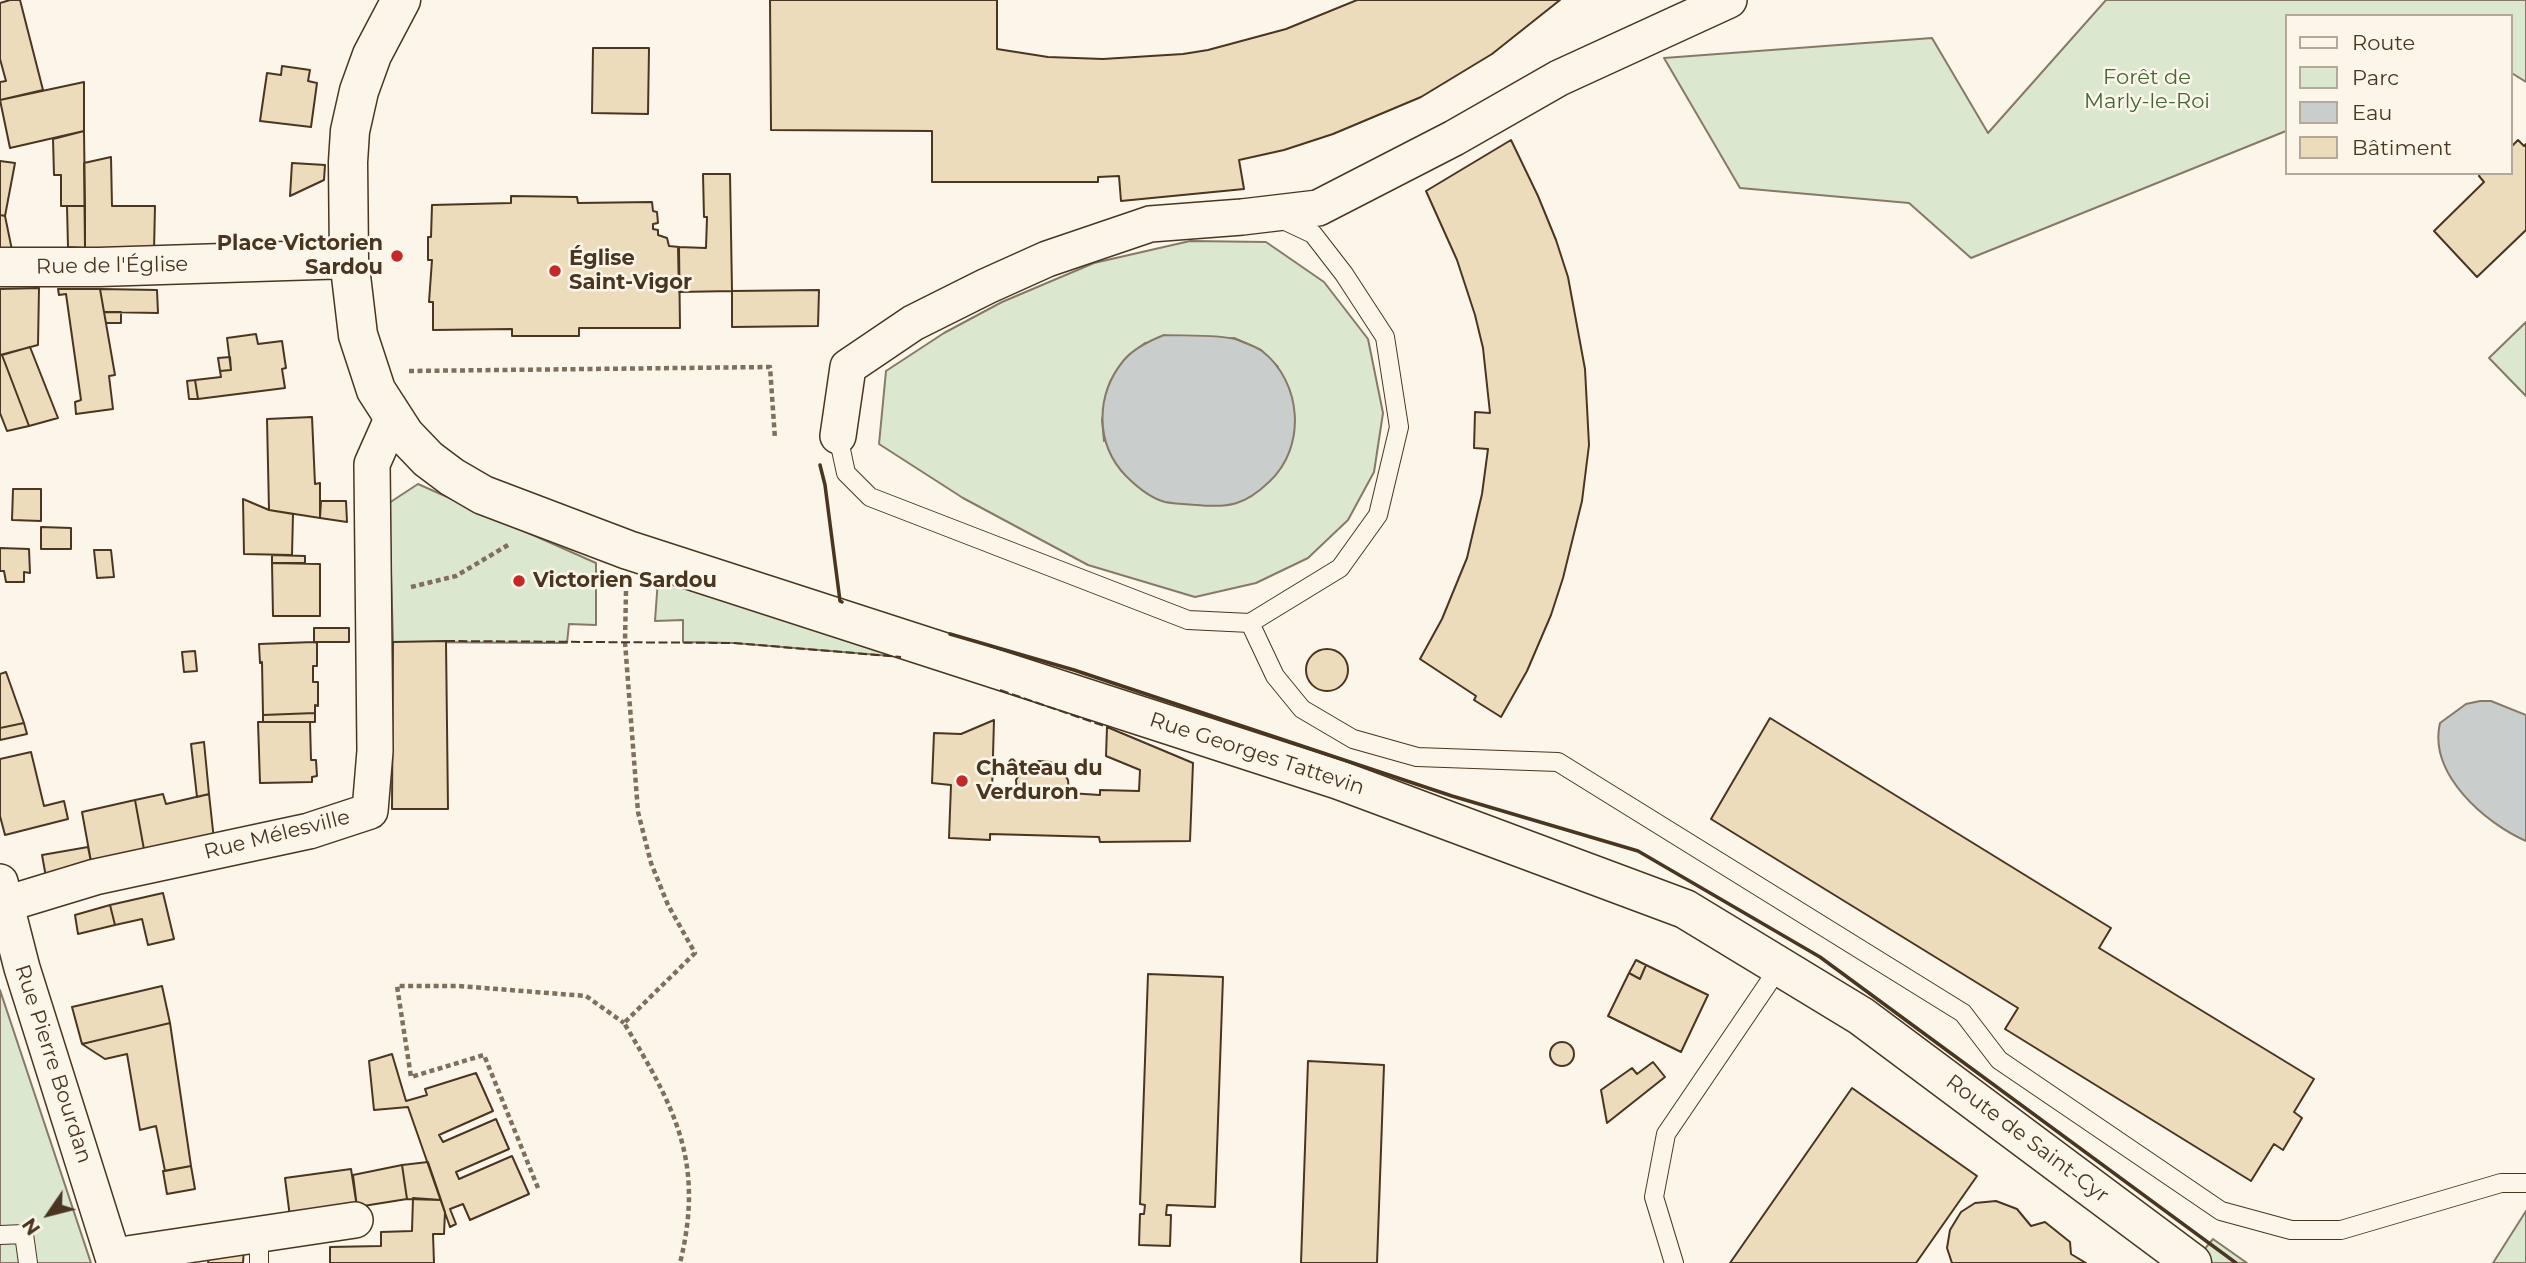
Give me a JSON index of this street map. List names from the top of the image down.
{
  "streets": {
    "main road": ["Rue de l'Église", "Rue Georges Tattevin", "Route de Saint-Cyr"],
    "street": ["Rue Mélesville", "Rue Pierre Bourdan"]
  },
  "crossings": [
    ["Rue de l'Église", "Rue Georges Tattevin"],
    ["Rue Georges Tattevin", "Route de Saint-Cyr"],
    ["Rue Mélesville", "Rue Pierre Bourdan"]
  ],
  "parks": ["Forêt de Marly-le-Roi"],
  "places": [
    "Place Victorien Sardou",
    "Église Saint-Vigor",
    "Victorien Sardou",
    "Château du Verduron"
  ],
  "legend": [
    "Route",
    "Parc",
    "Eau",
    "Bâtiment"
  ],
  "north": "bottom left"
}
